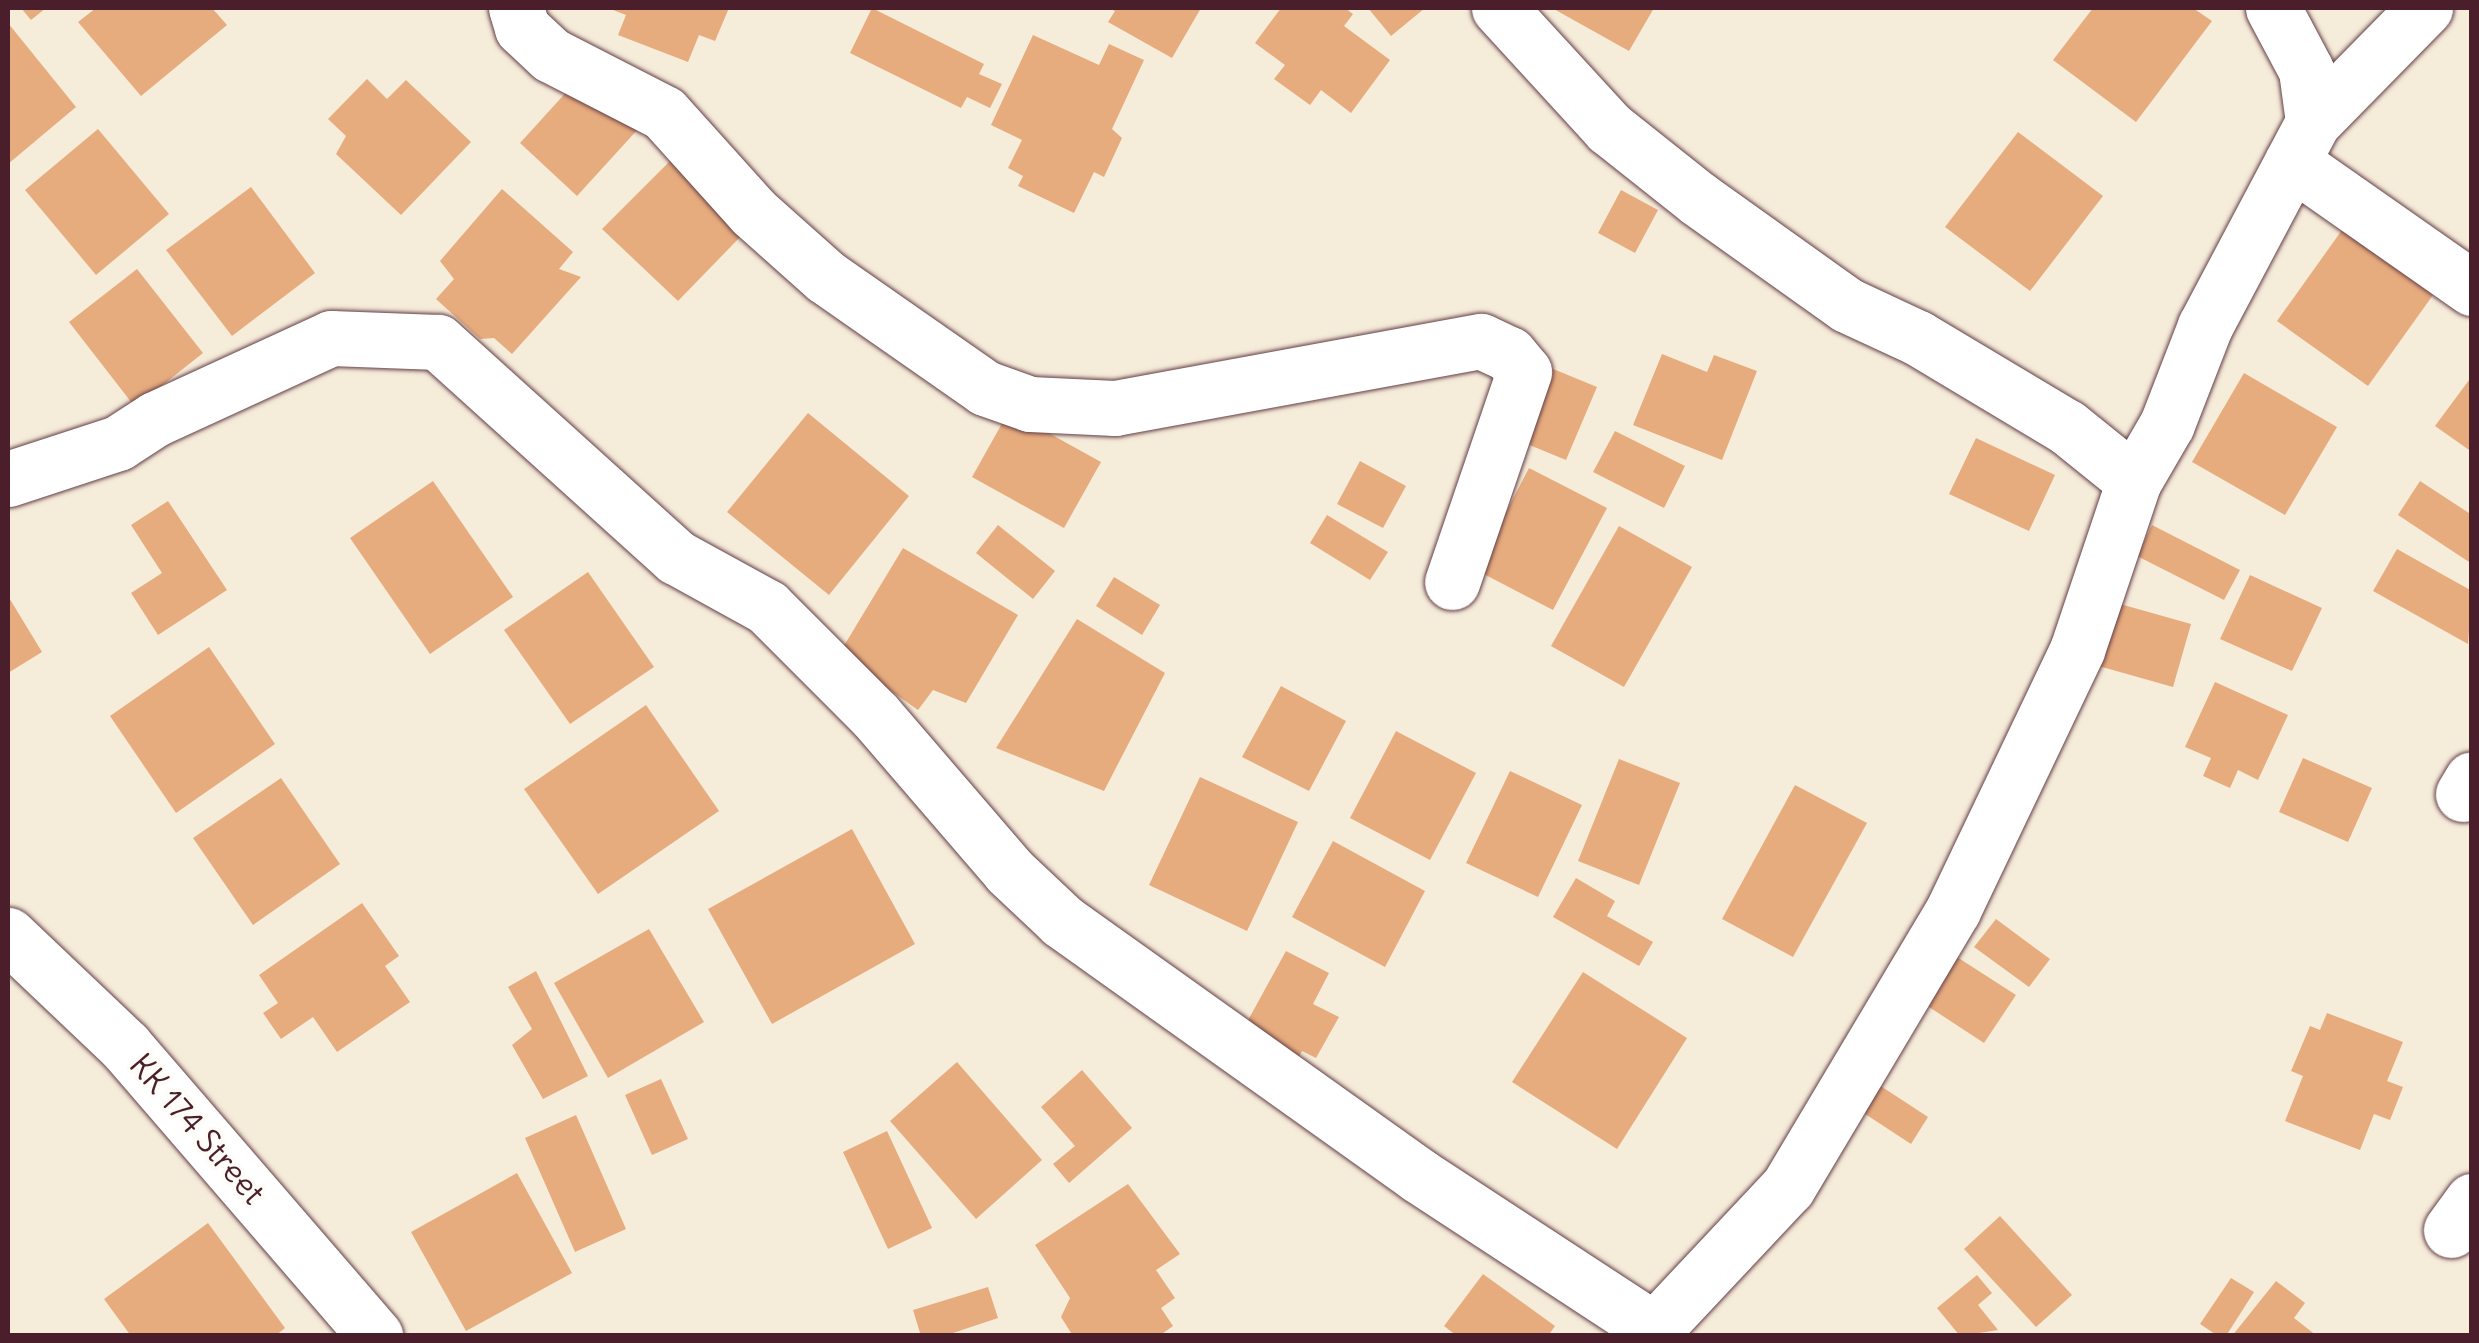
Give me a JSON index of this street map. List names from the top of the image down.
{
  "streets": {
    "street": ["KK 174 Street"]
  }
}
